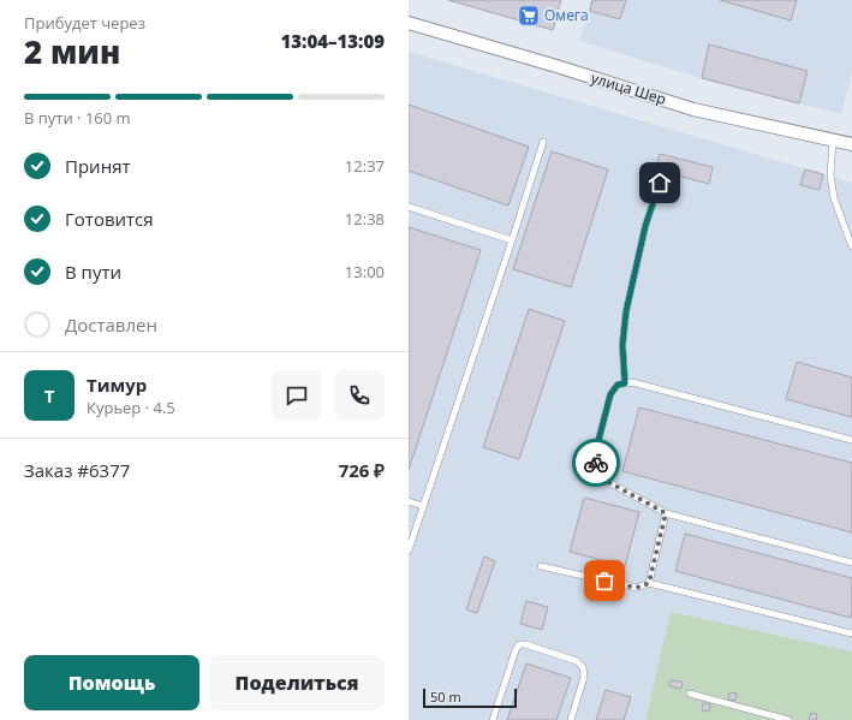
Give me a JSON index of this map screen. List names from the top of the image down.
{
  "streets": {
    "street": ["улица Шер"]
  },
  "places": {
    "supermarket": ["Омега"]
  },
  "scale_bar": "50 m",
  "page": {
    "heading": ["2 мин", "Прибудет через", "13:04–13:09"],
    "panel": [
      "Тимур",
      "Курьер · 4.5",
      "Заказ #6377",
      "726 ₽"
    ],
    "bar": "В пути · 160 m",
    "list": [
      ["Принят", "12:37"],
      ["Готовится", "12:38"],
      ["В пути", "13:00"],
      "Доставлен"
    ],
    "round": "Т",
    "buttons": ["Помощь", "Поделиться"],
    "scale": "50 m"
  }
}
